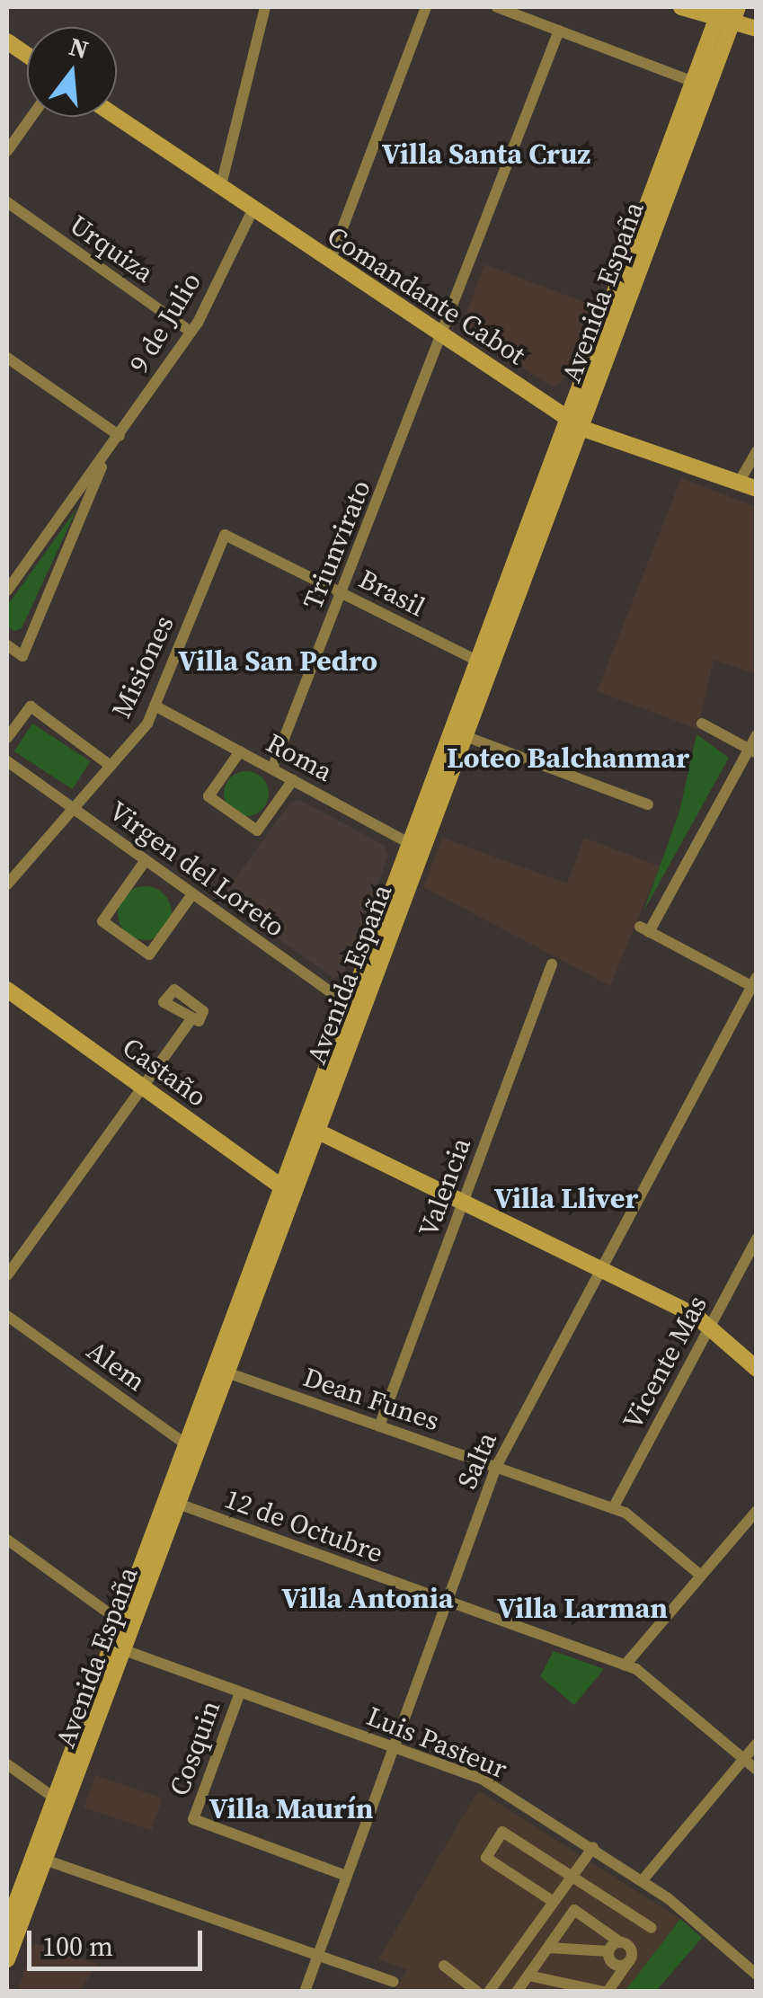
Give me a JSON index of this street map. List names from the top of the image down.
{
  "streets": {
    "main road": ["Avenida España", "Comandante Cabot", "Castaño"],
    "street": [
      "Urquiza",
      "9 de Julio",
      "Triunvirato",
      "Brasil",
      "Misiones",
      "Roma",
      "Virgen del Loreto",
      "Valencia",
      "Vicente Mas",
      "Alem",
      "Dean Funes",
      "Salta",
      "12 de Octubre",
      "Luis Pasteur",
      "Cosquin"
    ]
  },
  "crossings": [
    ["Urquiza", "9 de Julio"],
    ["Avenida España", "Comandante Cabot"],
    ["Avenida España", "Brasil"],
    ["Avenida España", "Roma"],
    ["Avenida España", "Virgen del Loreto"],
    ["Avenida España", "Castaño"],
    ["Avenida España", "Alem"],
    ["Avenida España", "Dean Funes"],
    ["Avenida España", "12 de Octubre"],
    ["Avenida España", "Luis Pasteur"],
    ["Comandante Cabot", "9 de Julio"],
    ["Comandante Cabot", "Triunvirato"],
    ["Triunvirato", "Brasil"],
    ["Triunvirato", "Roma"],
    ["Brasil", "Misiones"],
    ["Misiones", "Roma"],
    ["Misiones", "Virgen del Loreto"],
    ["Valencia", "Dean Funes"],
    ["Vicente Mas", "Dean Funes"],
    ["Dean Funes", "Salta"],
    ["Salta", "12 de Octubre"],
    ["Salta", "Luis Pasteur"],
    ["Salta", "Cosquin"],
    ["Luis Pasteur", "Cosquin"]
  ],
  "districts": [
    "Villa Santa Cruz",
    "Villa San Pedro",
    "Loteo Balchanmar",
    "Villa Lliver",
    "Villa Antonia",
    "Villa Larman",
    "Villa Maurín"
  ],
  "scale_bar": "100 m",
  "north": "top"
}
